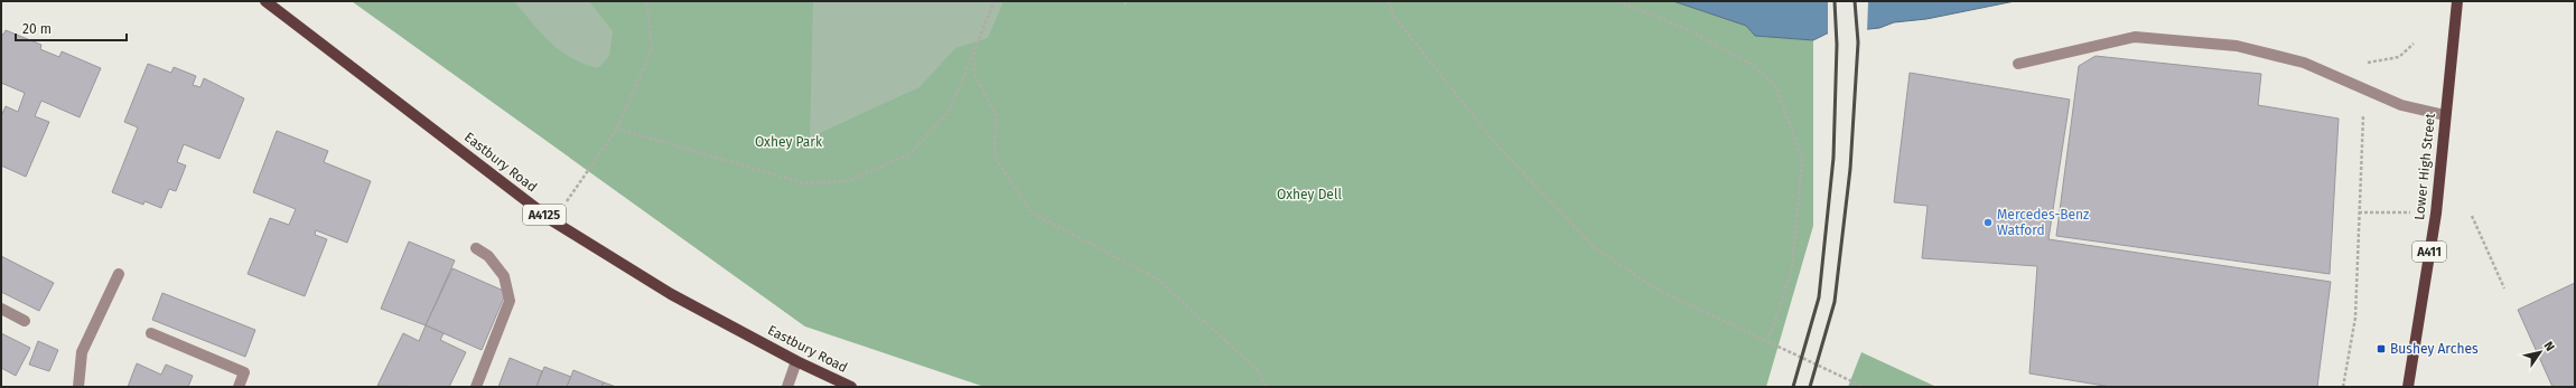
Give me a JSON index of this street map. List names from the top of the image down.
{
  "streets": {
    "main road": [
      "Eastbury Road",
      "Lower High Street",
      "A4125",
      "A411"
    ]
  },
  "parks": ["Oxhey Park", "Oxhey Dell"],
  "places": {
    "other": ["Mercedes-Benz Watford"],
    "transit": ["Bushey Arches"]
  },
  "scale_bar": "20 m",
  "north": "top right"
}
